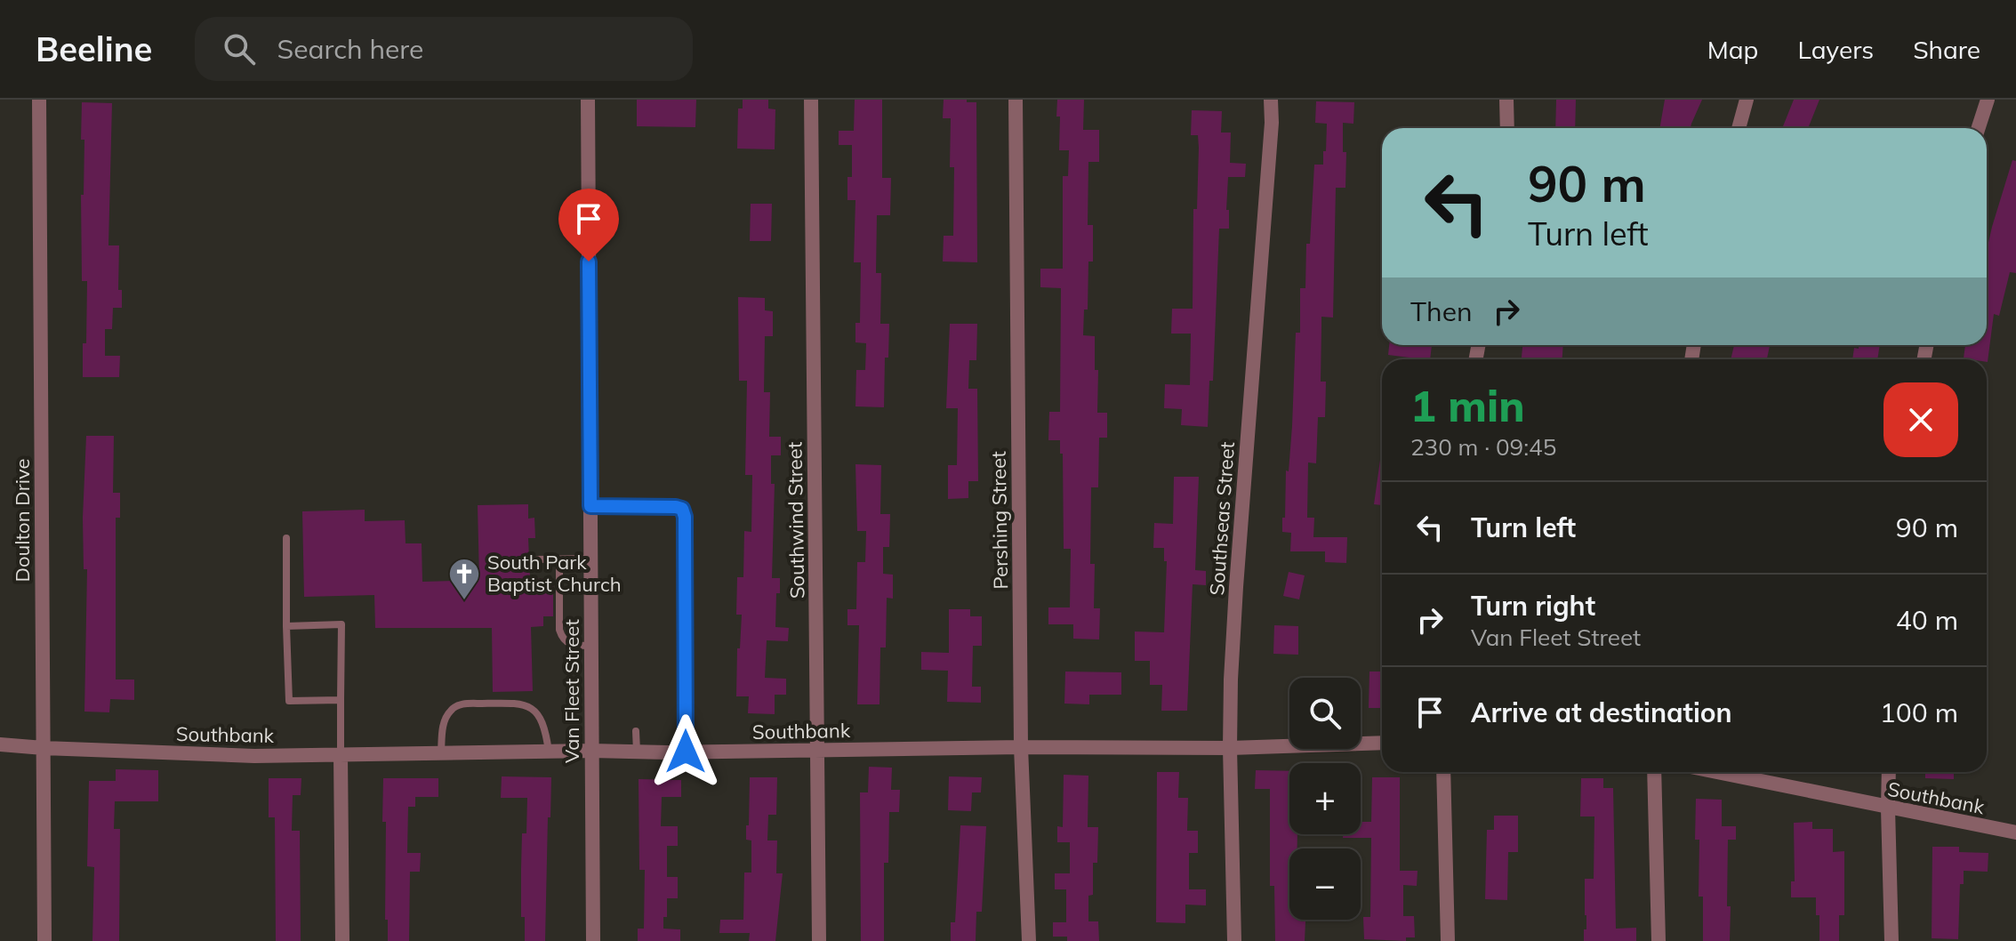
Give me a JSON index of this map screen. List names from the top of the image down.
{
  "streets": {
    "street": [
      "Southseas Street",
      "Doulton Drive",
      "Southwind Street",
      "Pershing Street",
      "Van Fleet Street",
      "Southbank"
    ]
  },
  "crossings": [
    ["Southseas Street", "Southbank"],
    ["Doulton Drive", "Southbank"],
    ["Southwind Street", "Southbank"],
    ["Pershing Street", "Southbank"],
    ["Van Fleet Street", "Southbank"]
  ],
  "places": {
    "church": ["South Park Baptist Church"]
  },
  "page": {
    "header": "Beeline",
    "search": "Search here",
    "nav": ["Map", "Layers", "Share"],
    "turn": ["90 m", "Turn left"],
    "then": "Then",
    "heading": ["1 min", "230 m · 09:45"],
    "list": [
      {
        "name": "Turn left",
        "value": "90 m"
      },
      {
        "name": "Turn right",
        "note": "Van Fleet Street",
        "value": "40 m"
      },
      {
        "name": "Arrive at destination",
        "value": "100 m"
      }
    ],
    "map_buttons": ["+", "−"]
  }
}
